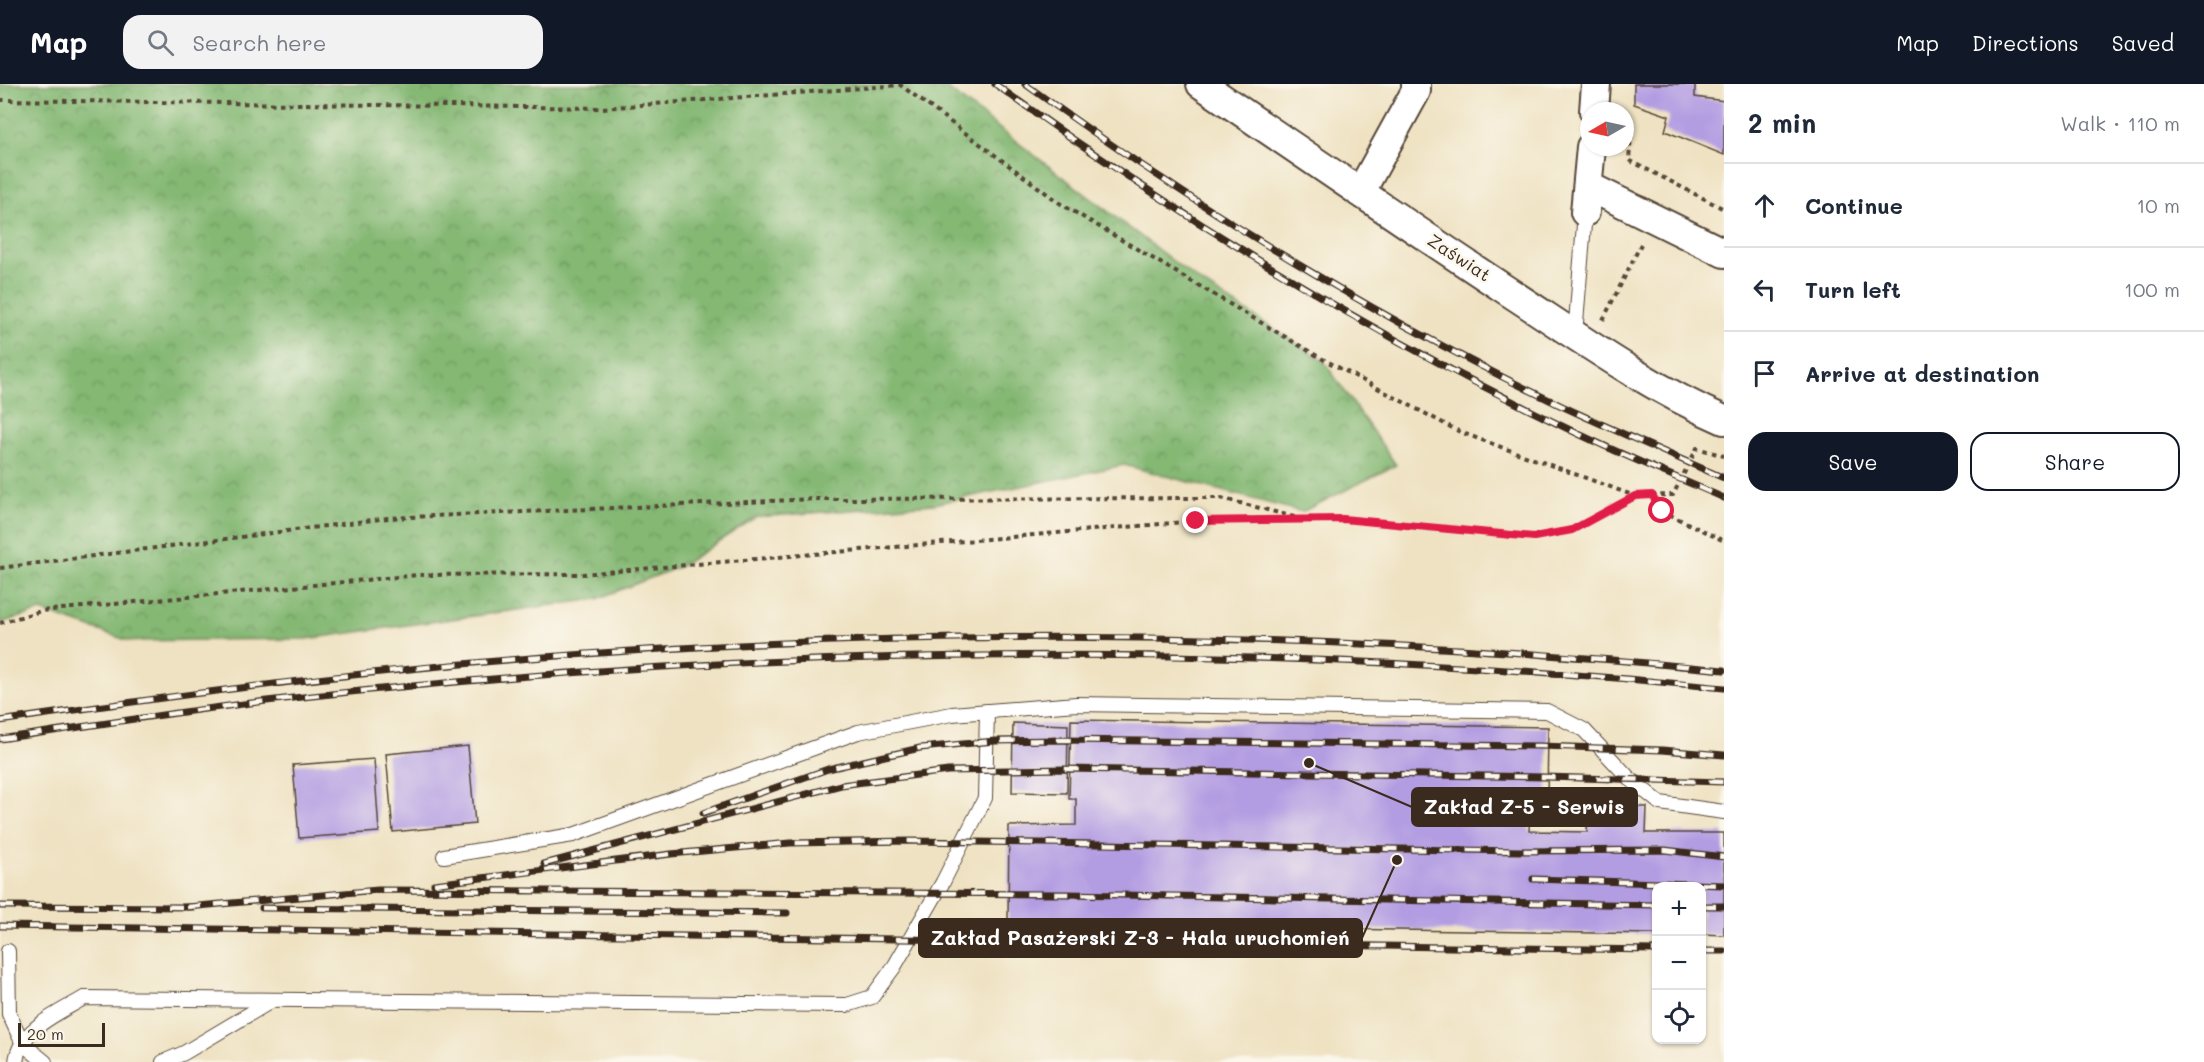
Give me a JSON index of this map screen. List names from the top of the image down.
{
  "streets": {
    "street": ["Zaświat"]
  },
  "places": ["Zakład Z-5 - Serwis", "Zakład Pasażerski Z-3 - Hala uruchomień"],
  "scale_bar": "20 m",
  "north": "left",
  "page": {
    "header": "Map",
    "search": "Search here",
    "nav": ["Map", "Directions", "Saved"],
    "heading": ["2 min", "Walk · 110 m"],
    "list": [
      ["Continue", "10 m"],
      ["Turn left", "100 m"],
      "Arrive at destination"
    ],
    "buttons": ["Save", "Share"],
    "map_buttons": ["+", "−"],
    "scale": "20 m"
  }
}
